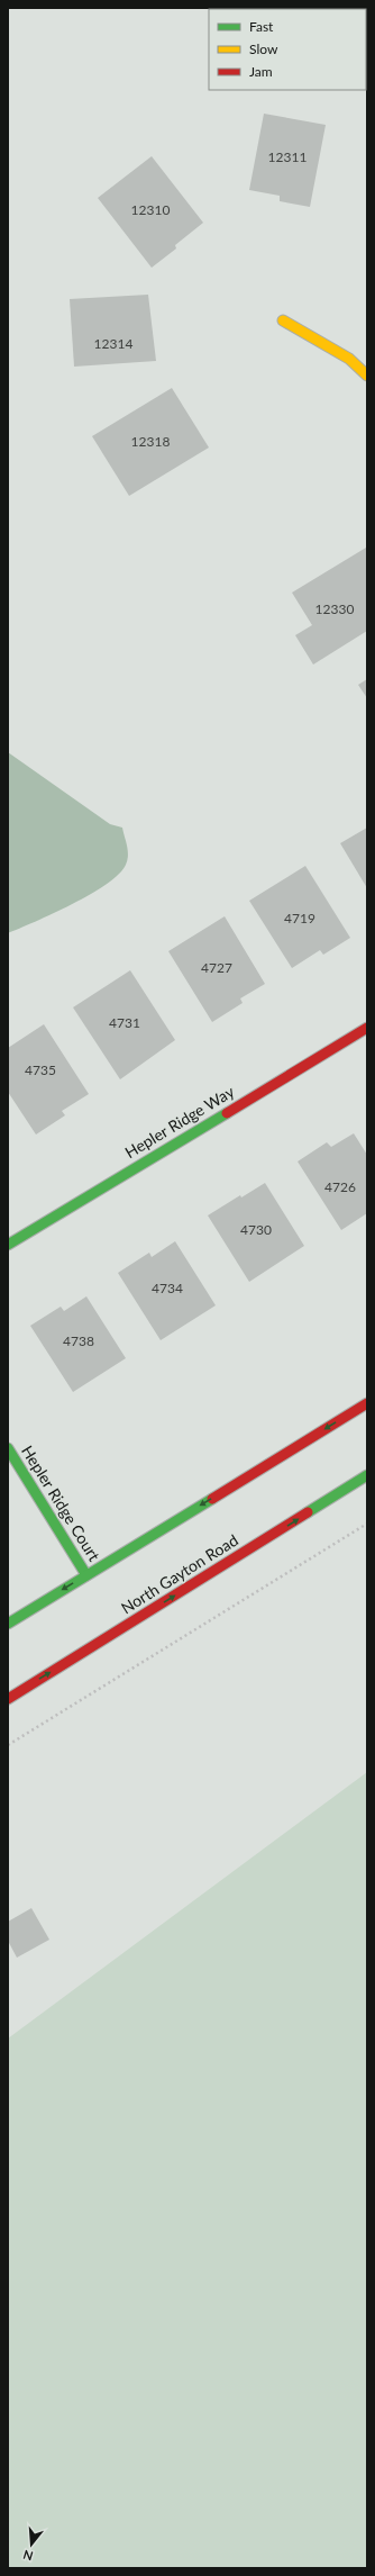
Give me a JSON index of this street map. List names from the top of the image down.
{
  "streets": {
    "main road": ["Hepler Ridge Way", "Hepler Ridge Court", "North Gayton Road"]
  },
  "house_numbers": [
    "12311",
    "12310",
    "12314",
    "12318",
    "12330",
    "4719",
    "4727",
    "4731",
    "4735",
    "4726",
    "4730",
    "4734",
    "4738"
  ],
  "legend": ["Fast", "Slow", "Jam"],
  "north": "bottom"
}
